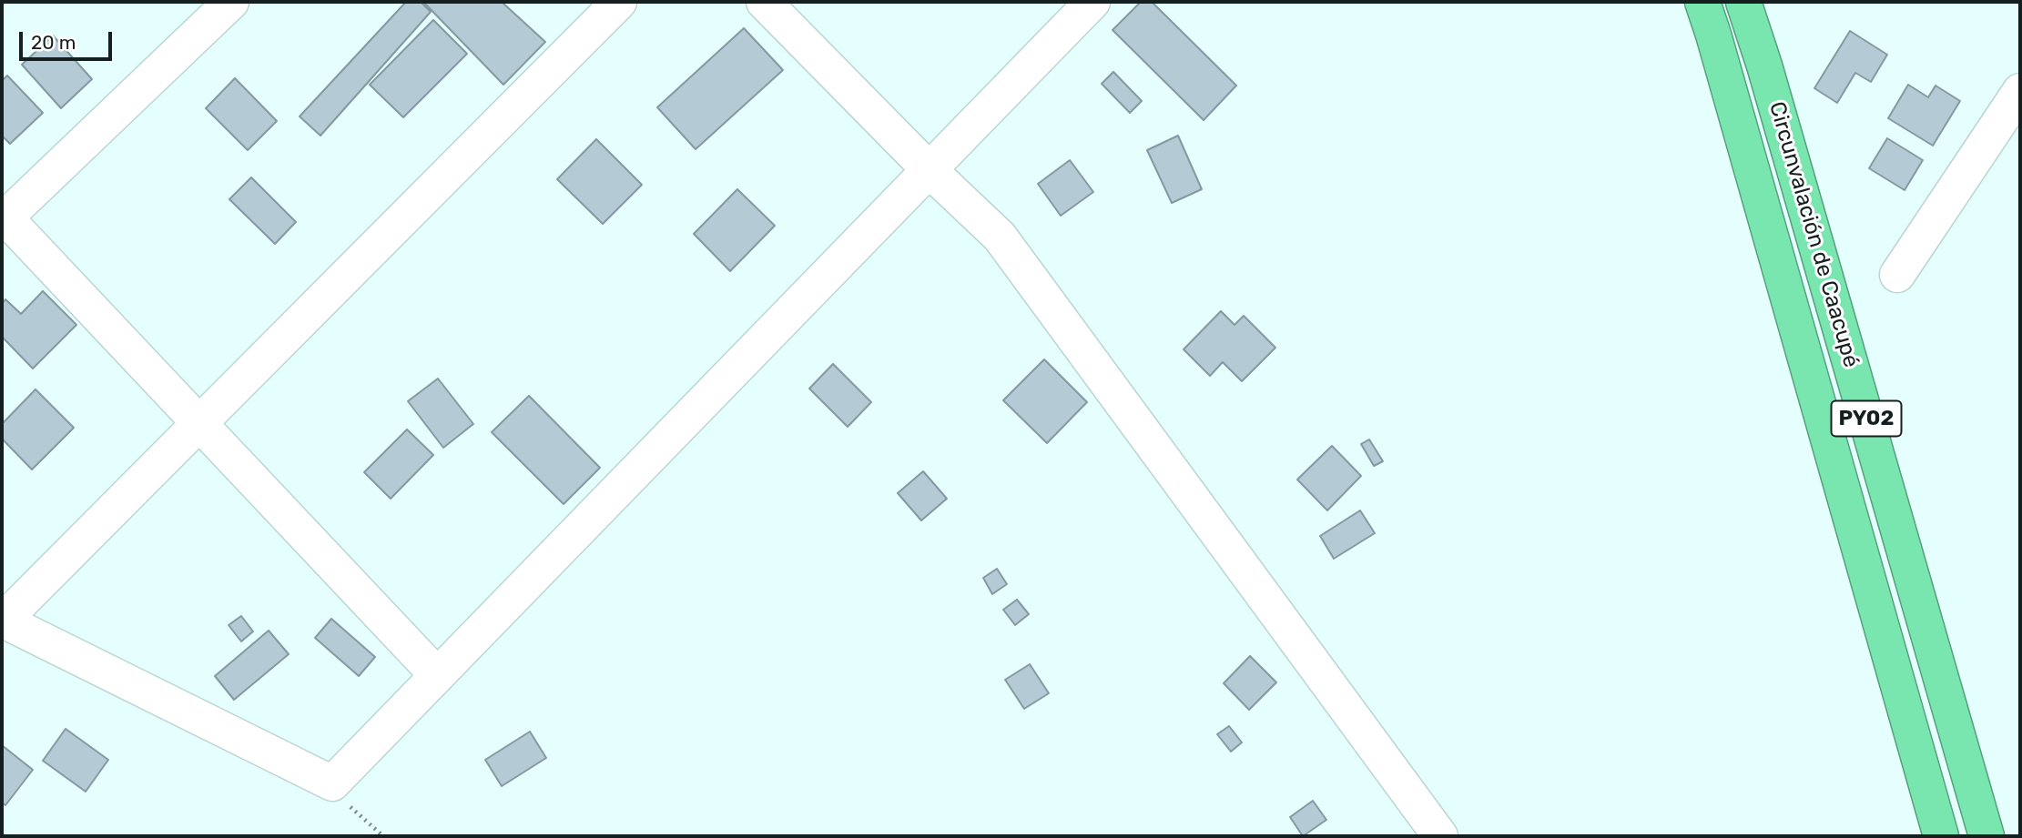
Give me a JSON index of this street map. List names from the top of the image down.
{
  "streets": {
    "highway": ["Circunvalación de Caacupé", "PY02"]
  },
  "scale_bar": "20 m"
}
